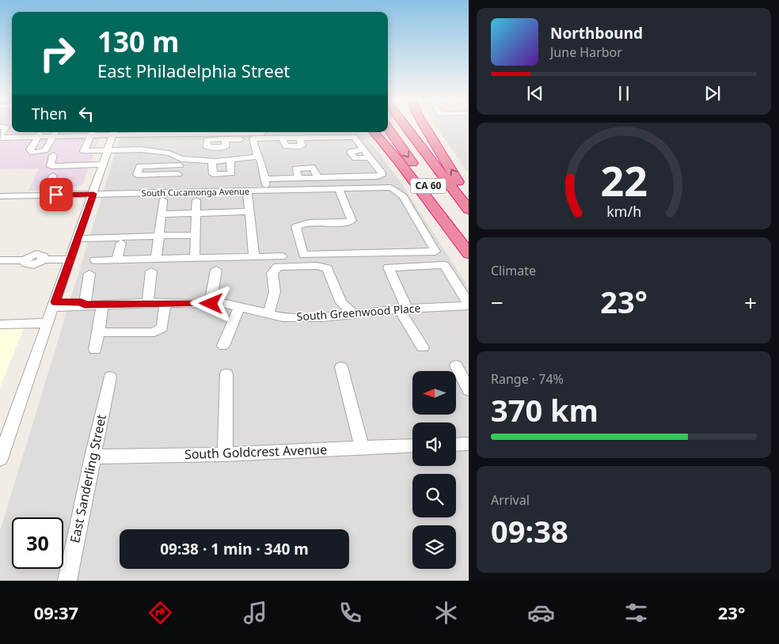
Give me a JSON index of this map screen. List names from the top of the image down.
{
  "streets": {
    "highway": ["CA 60"],
    "street": [
      "South Cucamonga Avenue",
      "South Greenwood Place",
      "South Goldcrest Avenue",
      "East Sanderling Street"
    ]
  },
  "crossings": [
    ["South Goldcrest Avenue", "East Sanderling Street"]
  ],
  "north": "left",
  "page": {
    "turn": ["130 m", "East Philadelphia Street"],
    "song": ["Northbound", "June Harbor"],
    "then": "Then",
    "tile": [
      "Climate",
      ["Range · 74%", "370 km"],
      ["Arrival", "09:38"]
    ],
    "heat": ["−", "23°", "+"],
    "limit": "30",
    "trip": "09:38 · 1 min · 340 m",
    "tabs": ["09:37", "23°"],
    "gauge": ["22", "km/h"]
  }
}
